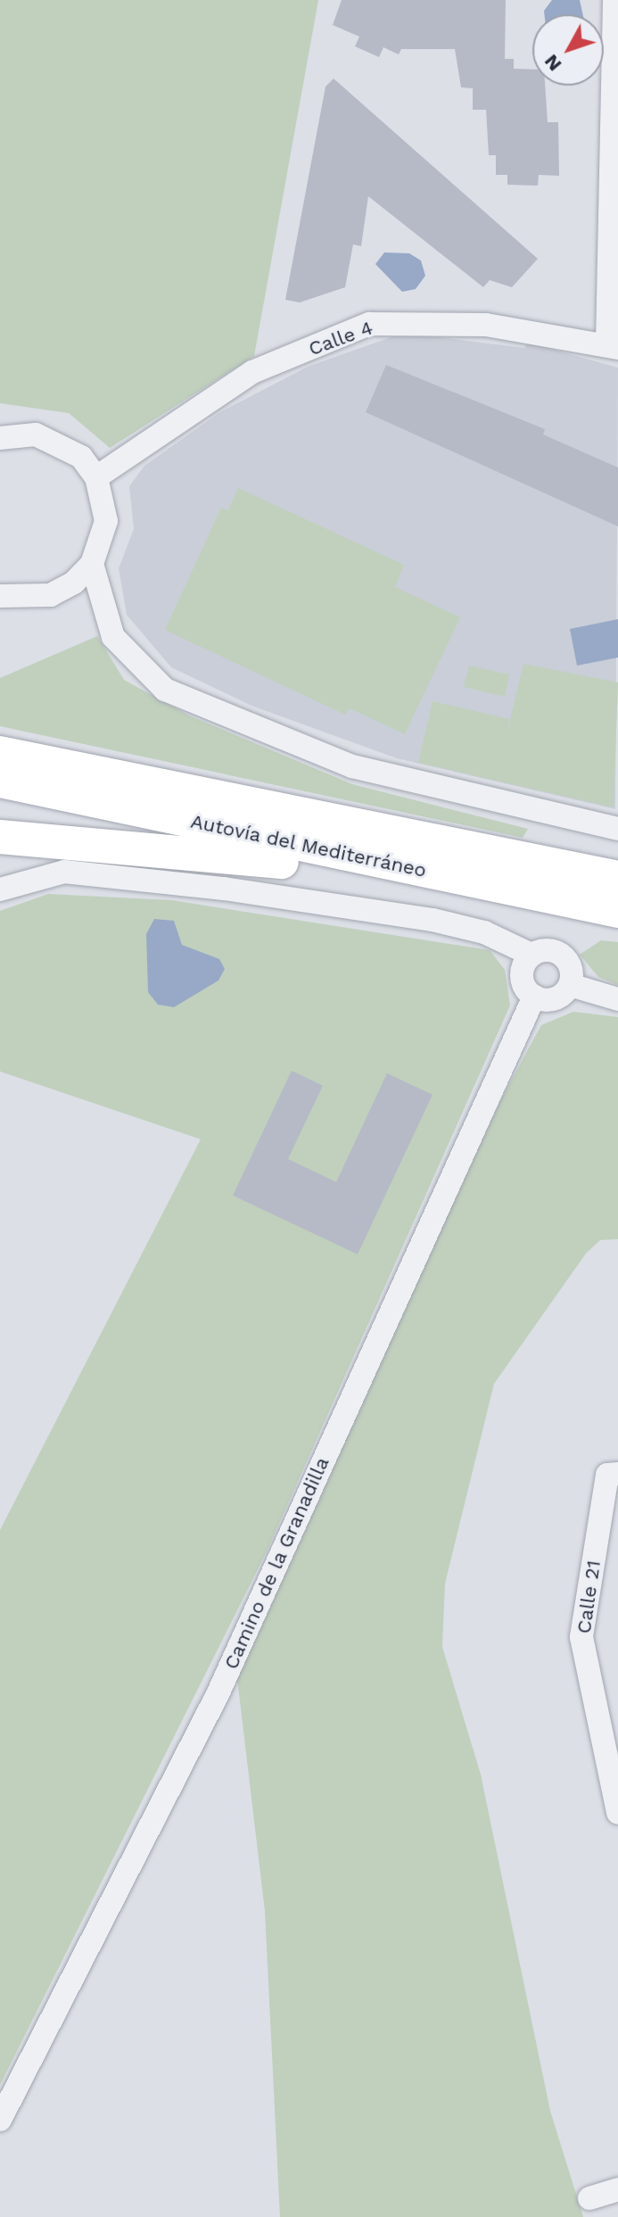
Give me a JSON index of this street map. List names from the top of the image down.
{
  "streets": {
    "highway": ["Autovía del Mediterráneo"],
    "street": ["Calle 4", "Camino de la Granadilla", "Calle 21"]
  },
  "north": "bottom left"
}
